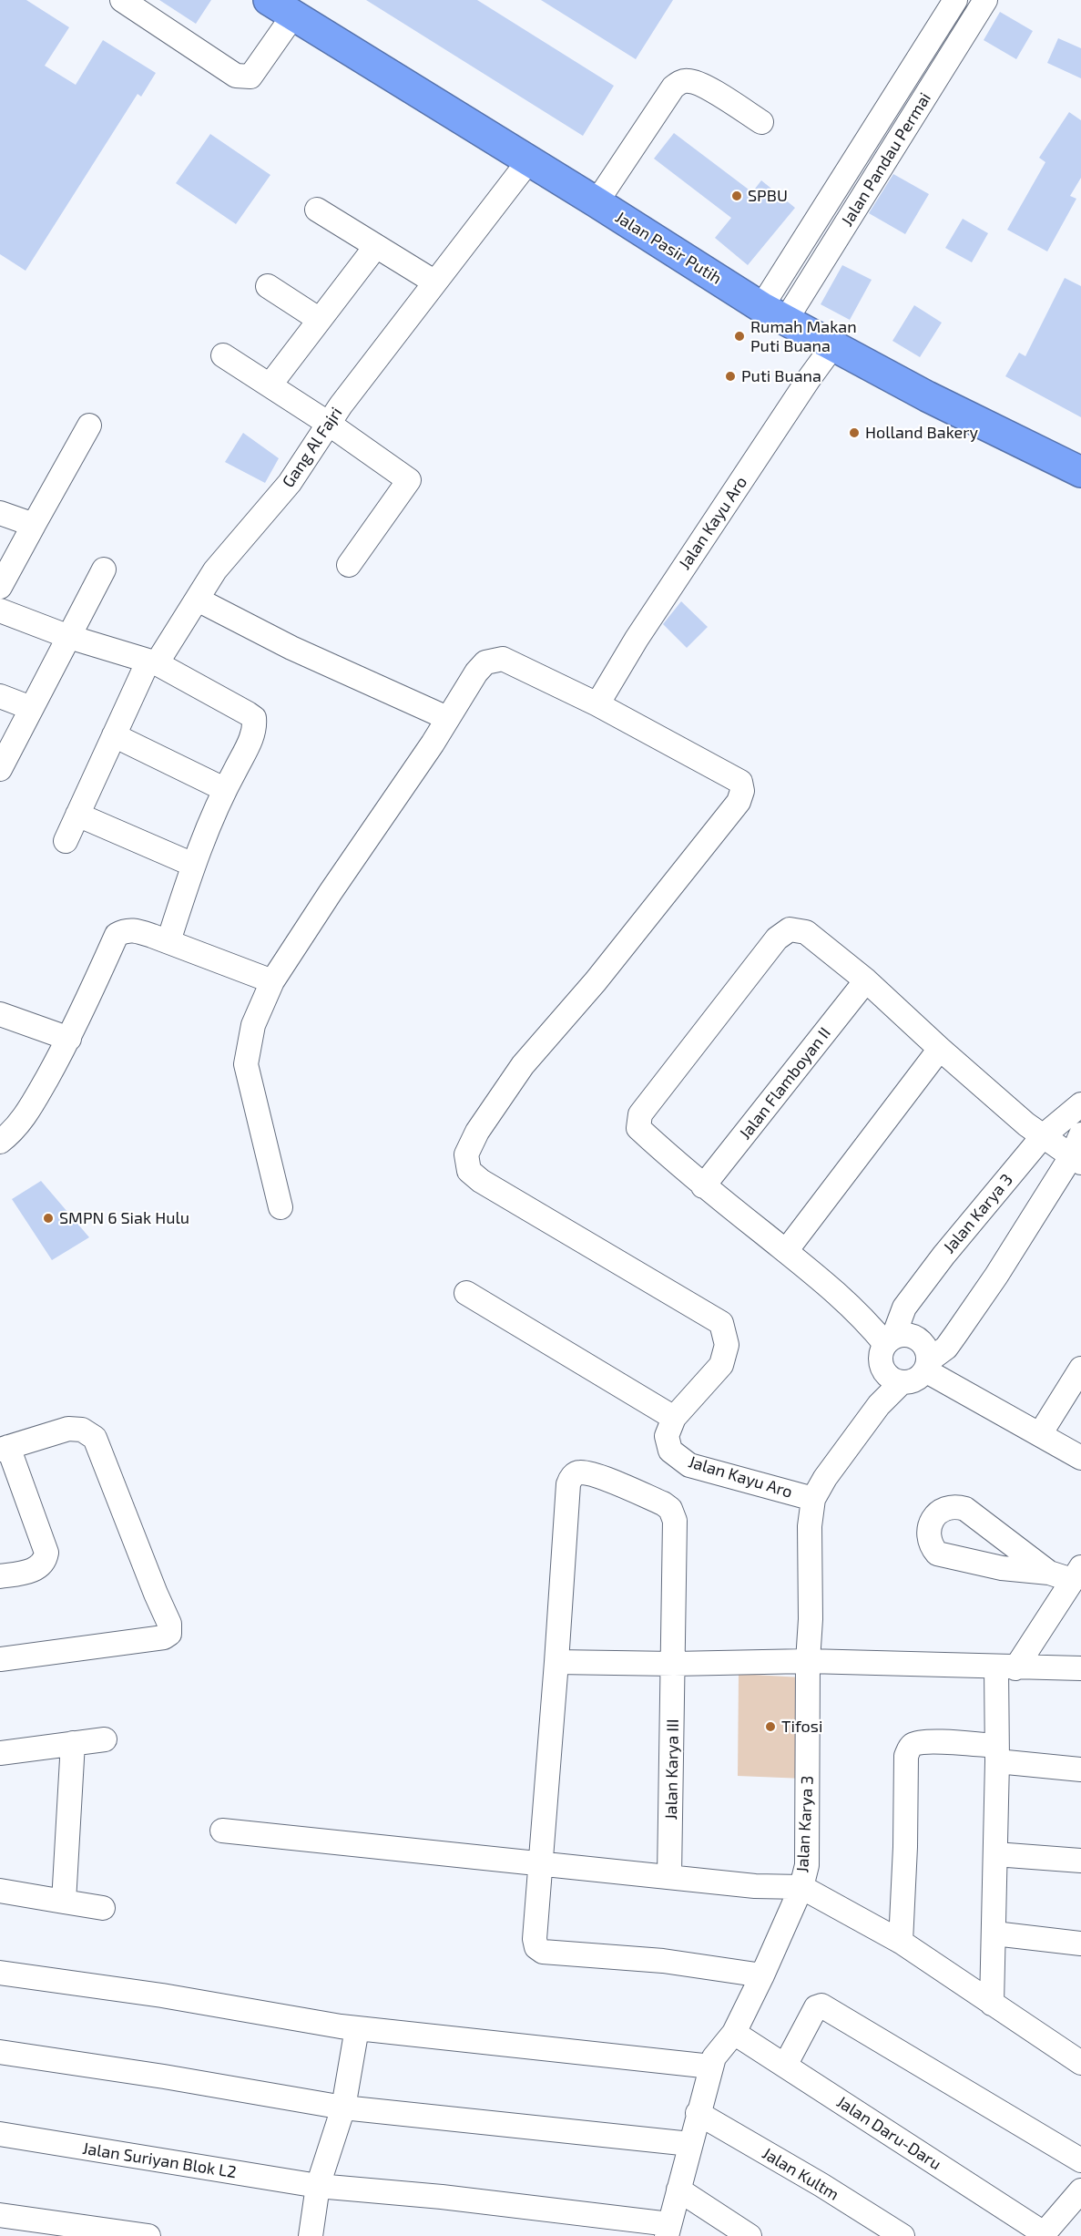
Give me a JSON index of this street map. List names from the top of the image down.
{
  "streets": {
    "highway": ["Jalan Pasir Putih"],
    "street": [
      "Jalan Pandau Permai",
      "Gang Al Fajri",
      "Jalan Kayu Aro",
      "Jalan Flamboyan II",
      "Jalan Karya 3",
      "Jalan Karya III",
      "Jalan Daru-Daru",
      "Jalan Suriyan Blok L2",
      "Jalan Kultm"
    ]
  },
  "crossings": [
    ["Jalan Pandau Permai", "Jalan Pasir Putih"],
    ["Jalan Pasir Putih", "Gang Al Fajri"],
    ["Jalan Pasir Putih", "Jalan Kayu Aro"],
    ["Jalan Kayu Aro", "Jalan Karya 3"],
    ["Jalan Karya 3", "Jalan Daru-Daru"],
    ["Jalan Karya 3", "Jalan Suriyan Blok L2"],
    ["Jalan Karya 3", "Jalan Kultm"]
  ],
  "places": [
    "SPBU",
    "Rumah Makan Puti Buana",
    "Puti Buana",
    "Holland Bakery",
    "SMPN 6 Siak Hulu",
    "Tifosi"
  ]
}
